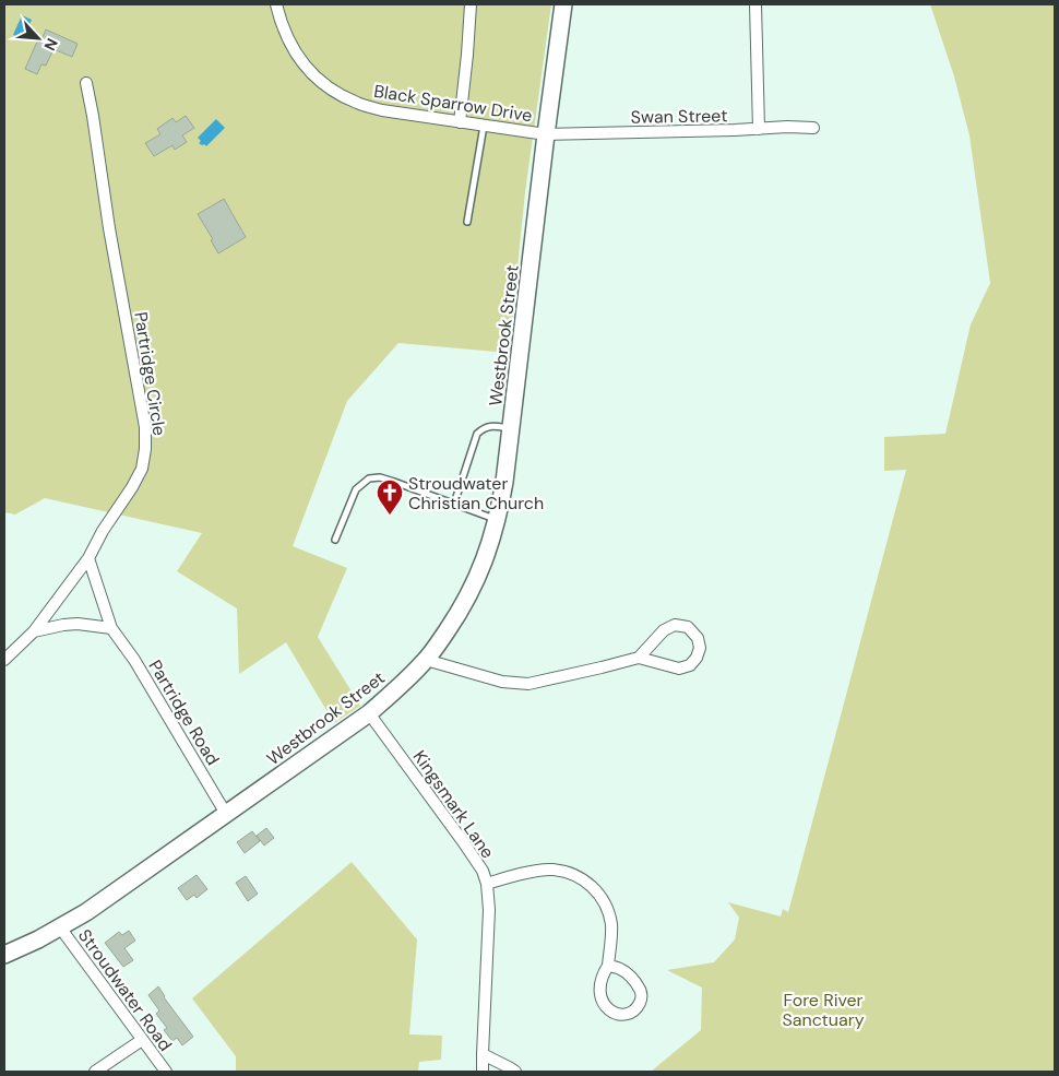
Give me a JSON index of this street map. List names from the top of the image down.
{
  "streets": {
    "main road": ["Westbrook Street"],
    "street": [
      "Black Sparrow Drive",
      "Swan Street",
      "Partridge Circle",
      "Partridge Road",
      "Kingsmark Lane",
      "Stroudwater Road"
    ]
  },
  "crossings": [
    ["Black Sparrow Drive", "Swan Street"],
    ["Black Sparrow Drive", "Westbrook Street"],
    ["Swan Street", "Westbrook Street"],
    ["Westbrook Street", "Partridge Road"],
    ["Westbrook Street", "Kingsmark Lane"],
    ["Westbrook Street", "Stroudwater Road"],
    ["Partridge Circle", "Partridge Road"]
  ],
  "parks": ["Fore River Sanctuary"],
  "places": {
    "church": ["Stroudwater Christian Church"]
  },
  "north": "bottom right"
}
